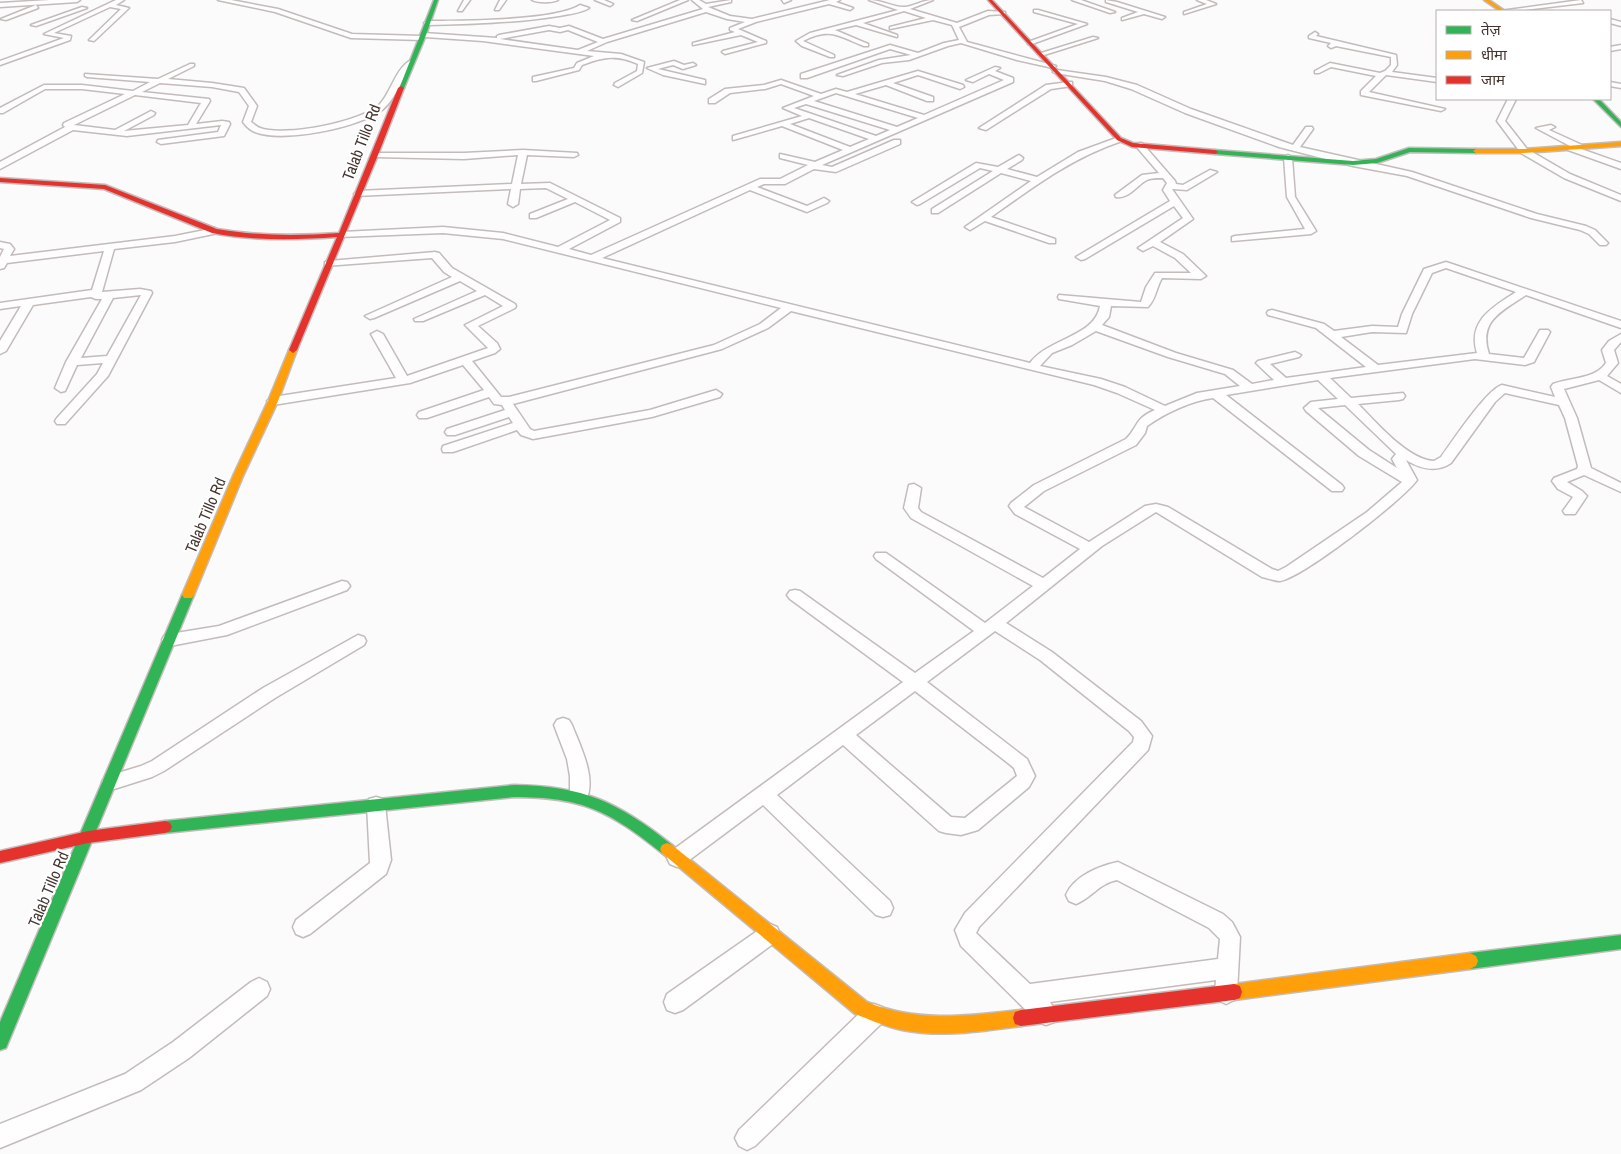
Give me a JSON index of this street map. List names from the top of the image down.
{
  "streets": {
    "street": ["Talab Tillo Rd"]
  },
  "legend": ["तेज़", "धीमा", "जाम"]
}
